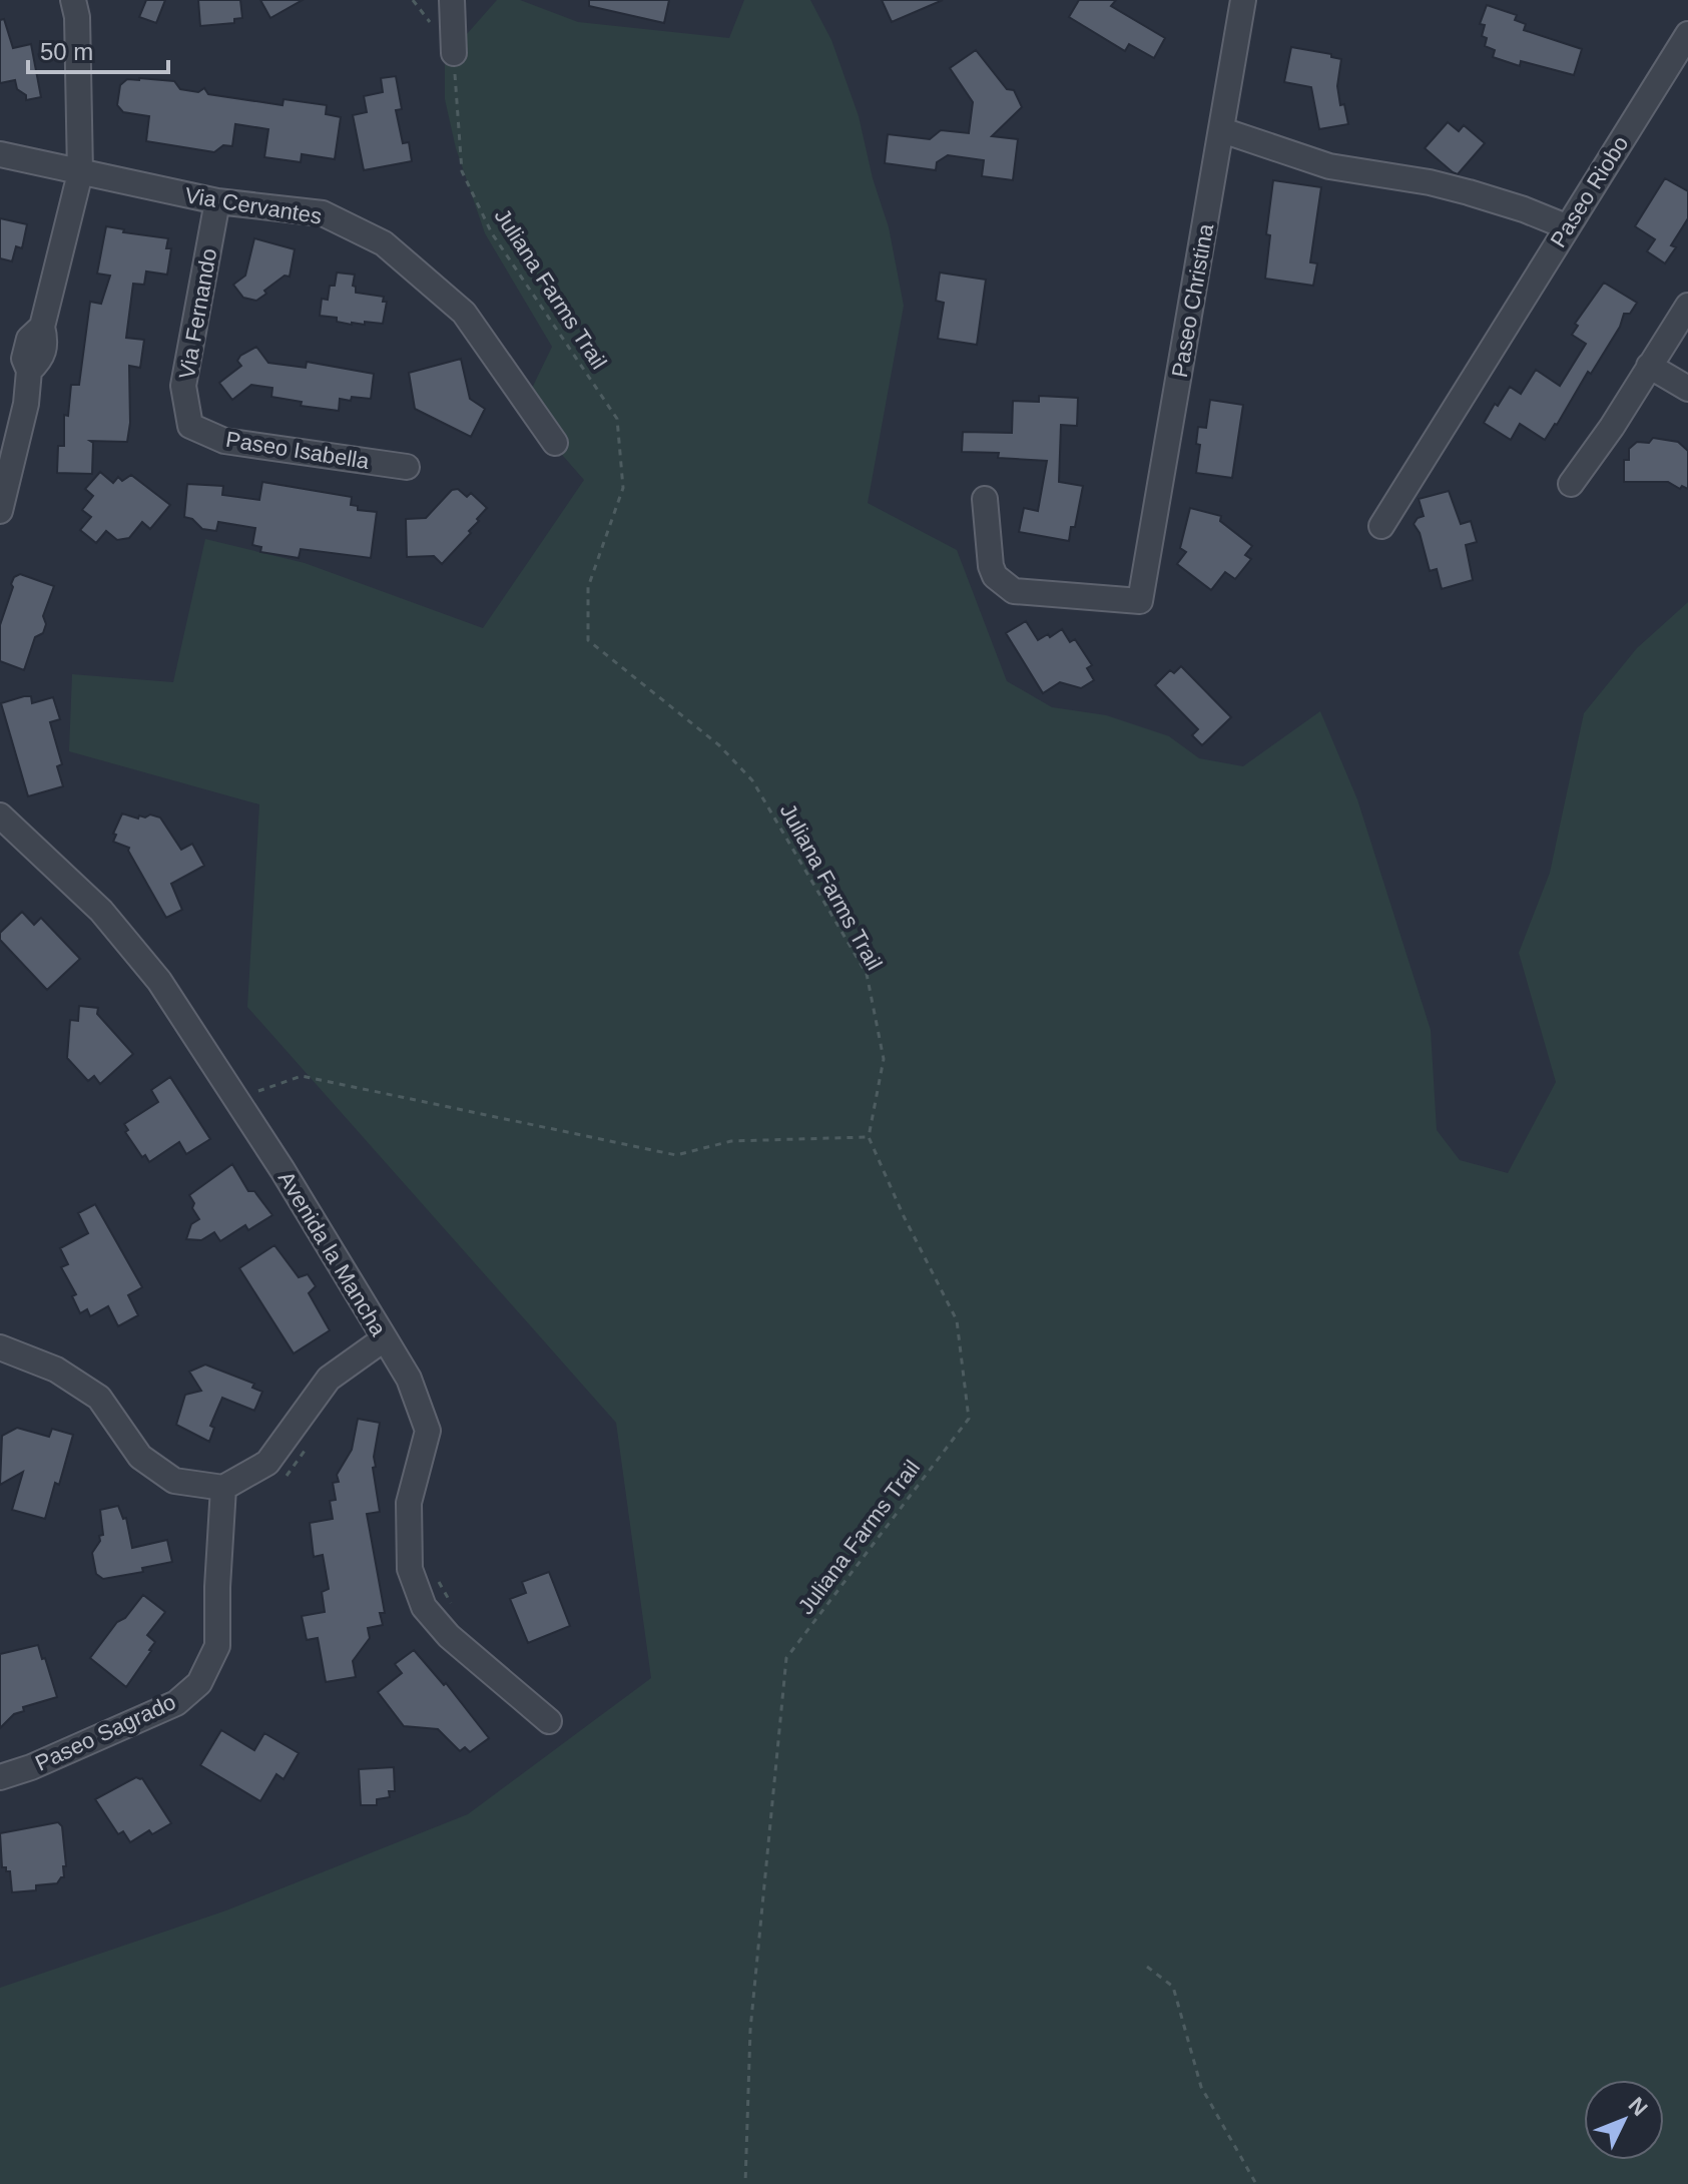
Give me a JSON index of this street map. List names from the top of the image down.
{
  "streets": {
    "street": [
      "Paseo Riobo",
      "Via Cervantes",
      "Paseo Christina",
      "Via Fernando",
      "Paseo Isabella",
      "Avenida la Mancha",
      "Paseo Sagrado"
    ],
    "path": ["Juliana Farms Trail"]
  },
  "crossings": [
    ["Via Cervantes", "Via Fernando"],
    ["Via Fernando", "Paseo Isabella"]
  ],
  "scale_bar": "50 m",
  "north": "top right"
}
